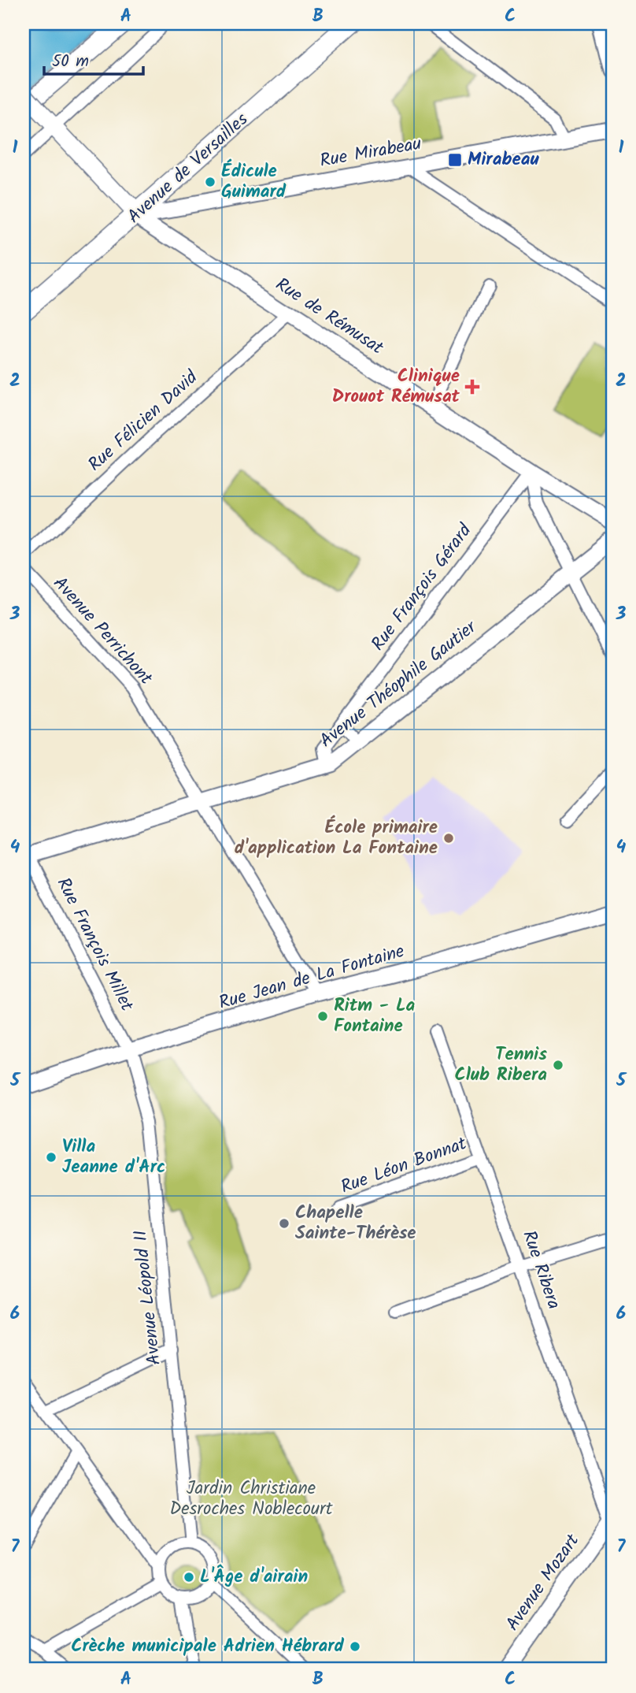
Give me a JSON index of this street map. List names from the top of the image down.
{
  "streets": {
    "main road": ["Avenue de Versailles"],
    "street": [
      "Rue Mirabeau",
      "Rue de Rémusat",
      "Rue Félicien David",
      "Rue François Gérard",
      "Avenue Perrichont",
      "Avenue Théophile Gautier",
      "Rue François Millet",
      "Rue Jean de La Fontaine",
      "Rue Léon Bonnat",
      "Rue Ribera",
      "Avenue Léopold II",
      "Avenue Mozart"
    ]
  },
  "crossings": [
    ["Rue Mirabeau", "Avenue de Versailles"],
    ["Rue Mirabeau", "Rue de Rémusat"],
    ["Avenue de Versailles", "Rue de Rémusat"],
    ["Rue de Rémusat", "Rue Félicien David"],
    ["Rue de Rémusat", "Rue François Gérard"],
    ["Rue François Gérard", "Avenue Théophile Gautier"],
    ["Avenue Perrichont", "Avenue Théophile Gautier"],
    ["Avenue Perrichont", "Rue Jean de La Fontaine"],
    ["Avenue Théophile Gautier", "Rue François Millet"],
    ["Rue François Millet", "Rue Jean de La Fontaine"],
    ["Rue François Millet", "Avenue Léopold II"],
    ["Rue Jean de La Fontaine", "Avenue Léopold II"],
    ["Rue Léon Bonnat", "Rue Ribera"],
    ["Rue Ribera", "Avenue Mozart"]
  ],
  "parks": ["Jardin Christiane Desroches Noblecourt"],
  "places": {
    "transit": ["Mirabeau"],
    "other": [
      "Édicule Guimard",
      "École primaire d'application La Fontaine",
      "Ritm - La Fontaine",
      "Tennis Club Ribera",
      "Villa Jeanne d'Arc",
      "Chapelle Sainte-Thérèse",
      "L'Âge d'airain",
      "Crèche municipale Adrien Hébrard"
    ],
    "health": ["Clinique Drouot Rémusat"]
  },
  "scale_bar": "50 m",
  "grid": {
    "columns": ["A", "B", "C"],
    "rows": [
      "1",
      "2",
      "3",
      "4",
      "5",
      "6",
      "7"
    ]
  }
}
